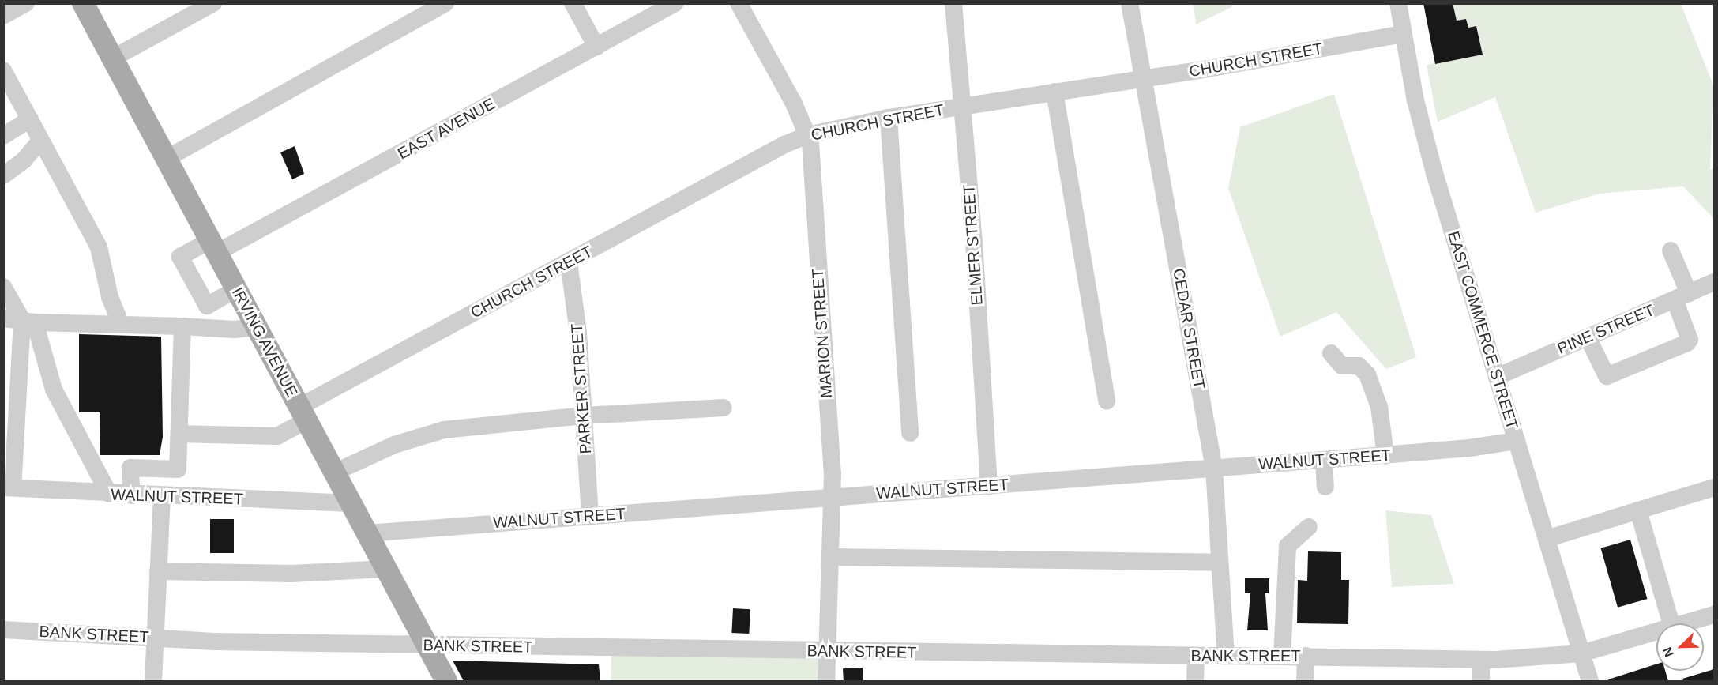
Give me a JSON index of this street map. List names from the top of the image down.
{
  "streets": {
    "main road": ["IRVING AVENUE"],
    "street": [
      "CHURCH STREET",
      "EAST AVENUE",
      "ELMER STREET",
      "CEDAR STREET",
      "PINE STREET",
      "EAST COMMERCE STREET",
      "MARION STREET",
      "PARKER STREET",
      "WALNUT STREET",
      "BANK STREET"
    ]
  },
  "crossings": [
    ["CHURCH STREET", "ELMER STREET"],
    ["CHURCH STREET", "CEDAR STREET"],
    ["CHURCH STREET", "EAST COMMERCE STREET"],
    ["CHURCH STREET", "MARION STREET"],
    ["CHURCH STREET", "IRVING AVENUE"],
    ["CHURCH STREET", "PARKER STREET"],
    ["EAST AVENUE", "IRVING AVENUE"],
    ["ELMER STREET", "WALNUT STREET"],
    ["CEDAR STREET", "WALNUT STREET"],
    ["CEDAR STREET", "BANK STREET"],
    ["PINE STREET", "EAST COMMERCE STREET"],
    ["EAST COMMERCE STREET", "WALNUT STREET"],
    ["EAST COMMERCE STREET", "BANK STREET"],
    ["MARION STREET", "WALNUT STREET"],
    ["MARION STREET", "BANK STREET"],
    ["IRVING AVENUE", "WALNUT STREET"],
    ["IRVING AVENUE", "BANK STREET"],
    ["PARKER STREET", "WALNUT STREET"]
  ],
  "north": "bottom left"
}
